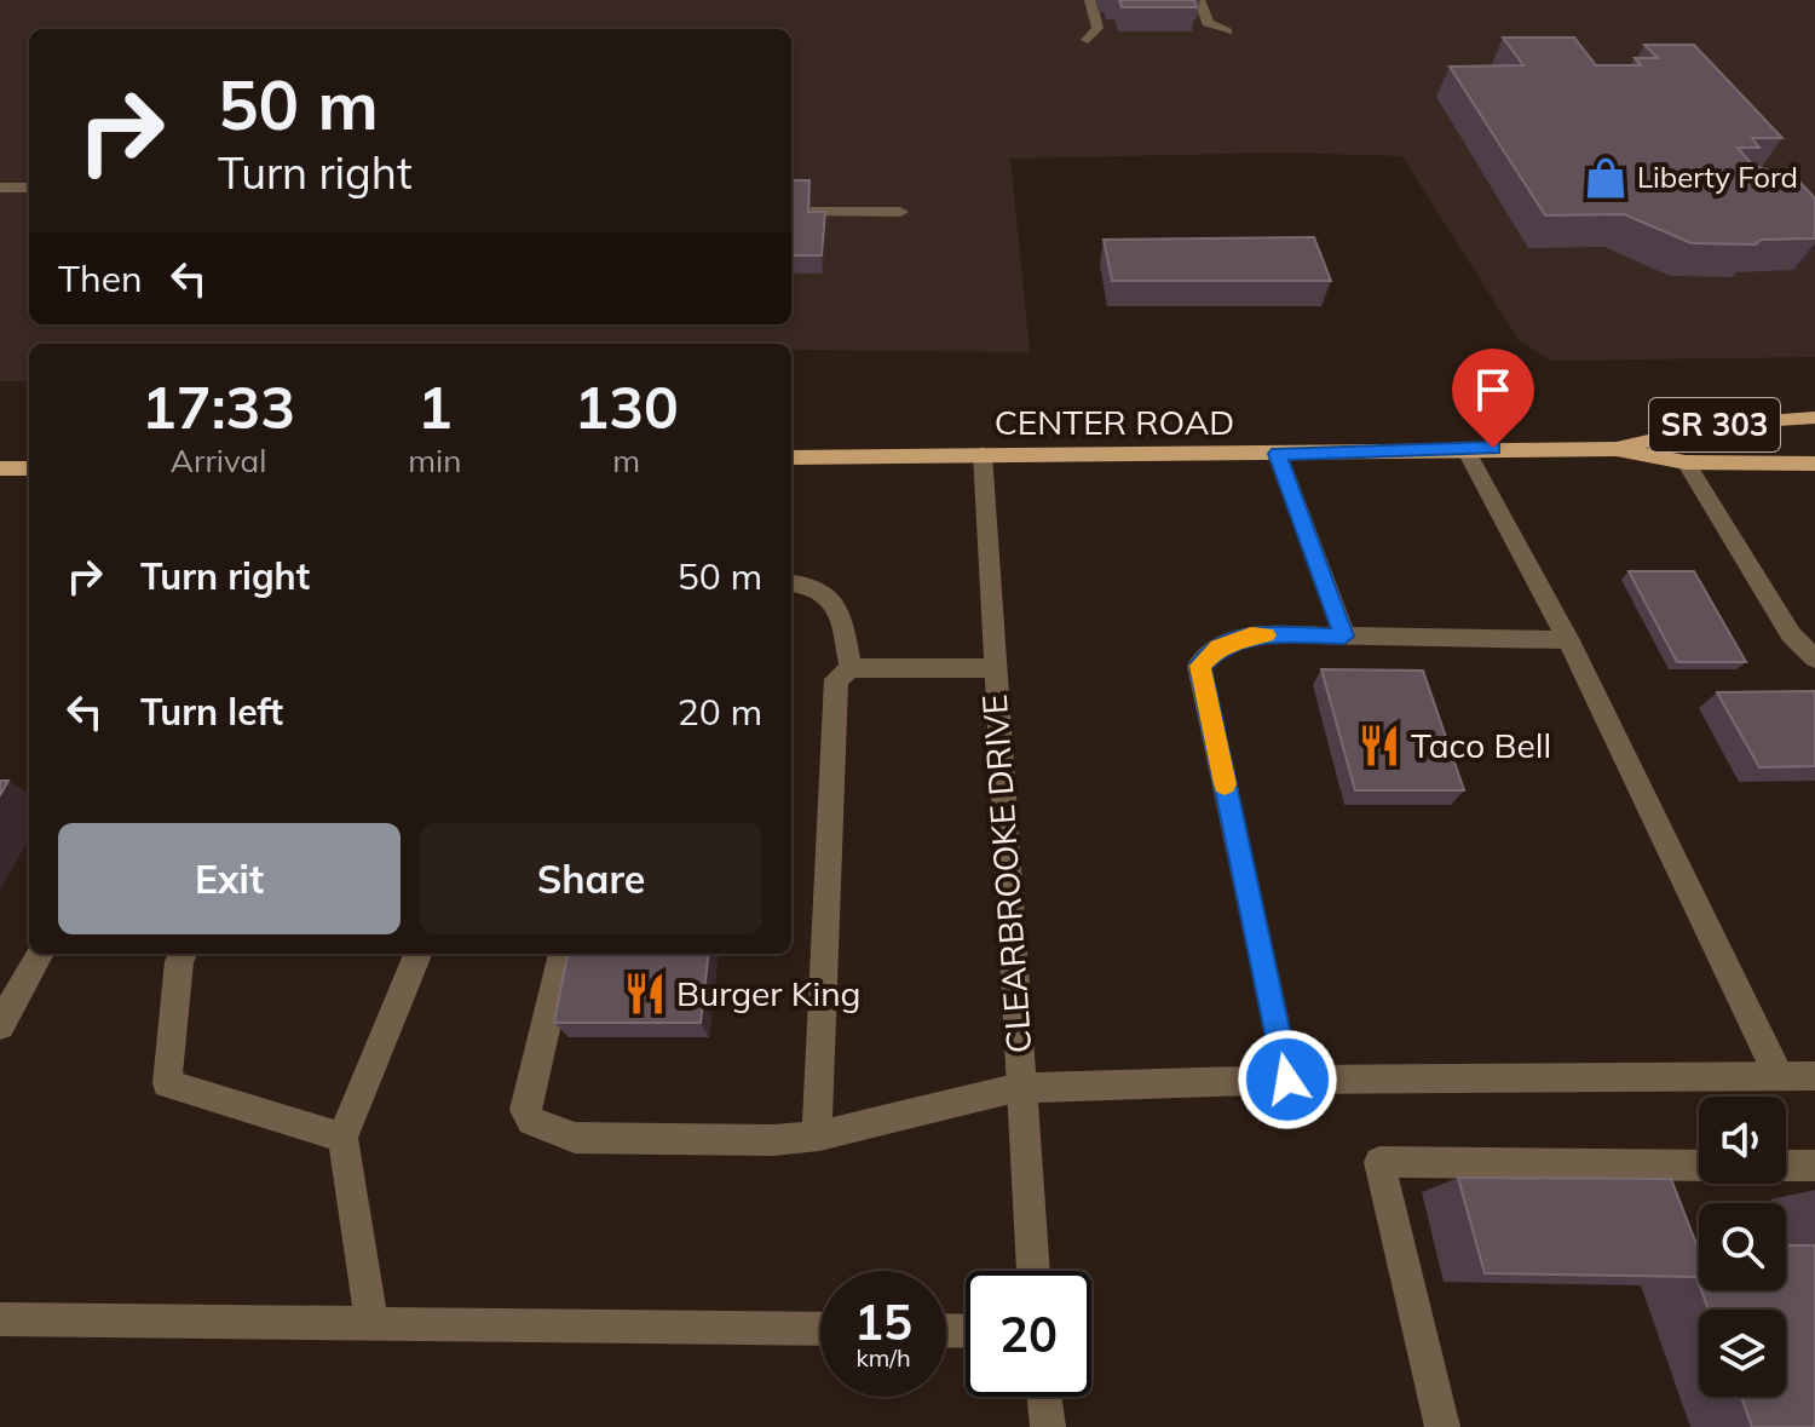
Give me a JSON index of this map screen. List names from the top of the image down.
{
  "streets": {
    "main road": ["CENTER ROAD", "SR 303"],
    "street": ["CLEARBROOKE DRIVE"]
  },
  "crossings": [
    ["CENTER ROAD", "CLEARBROOKE DRIVE"]
  ],
  "places": {
    "shop": ["Liberty Ford"],
    "restaurant": ["Taco Bell", "Burger King"]
  },
  "page": {
    "turn": ["50 m", "Turn right"],
    "then": "Then",
    "eta": [
      "17:33",
      "Arrival",
      "1",
      "min",
      "130",
      "m"
    ],
    "list": [
      {
        "name": "Turn right",
        "value": "50 m"
      },
      {
        "name": "Turn left",
        "value": "20 m"
      }
    ],
    "buttons": ["Exit", "Share"],
    "speed": "15 km/h",
    "limit": "20"
  }
}
